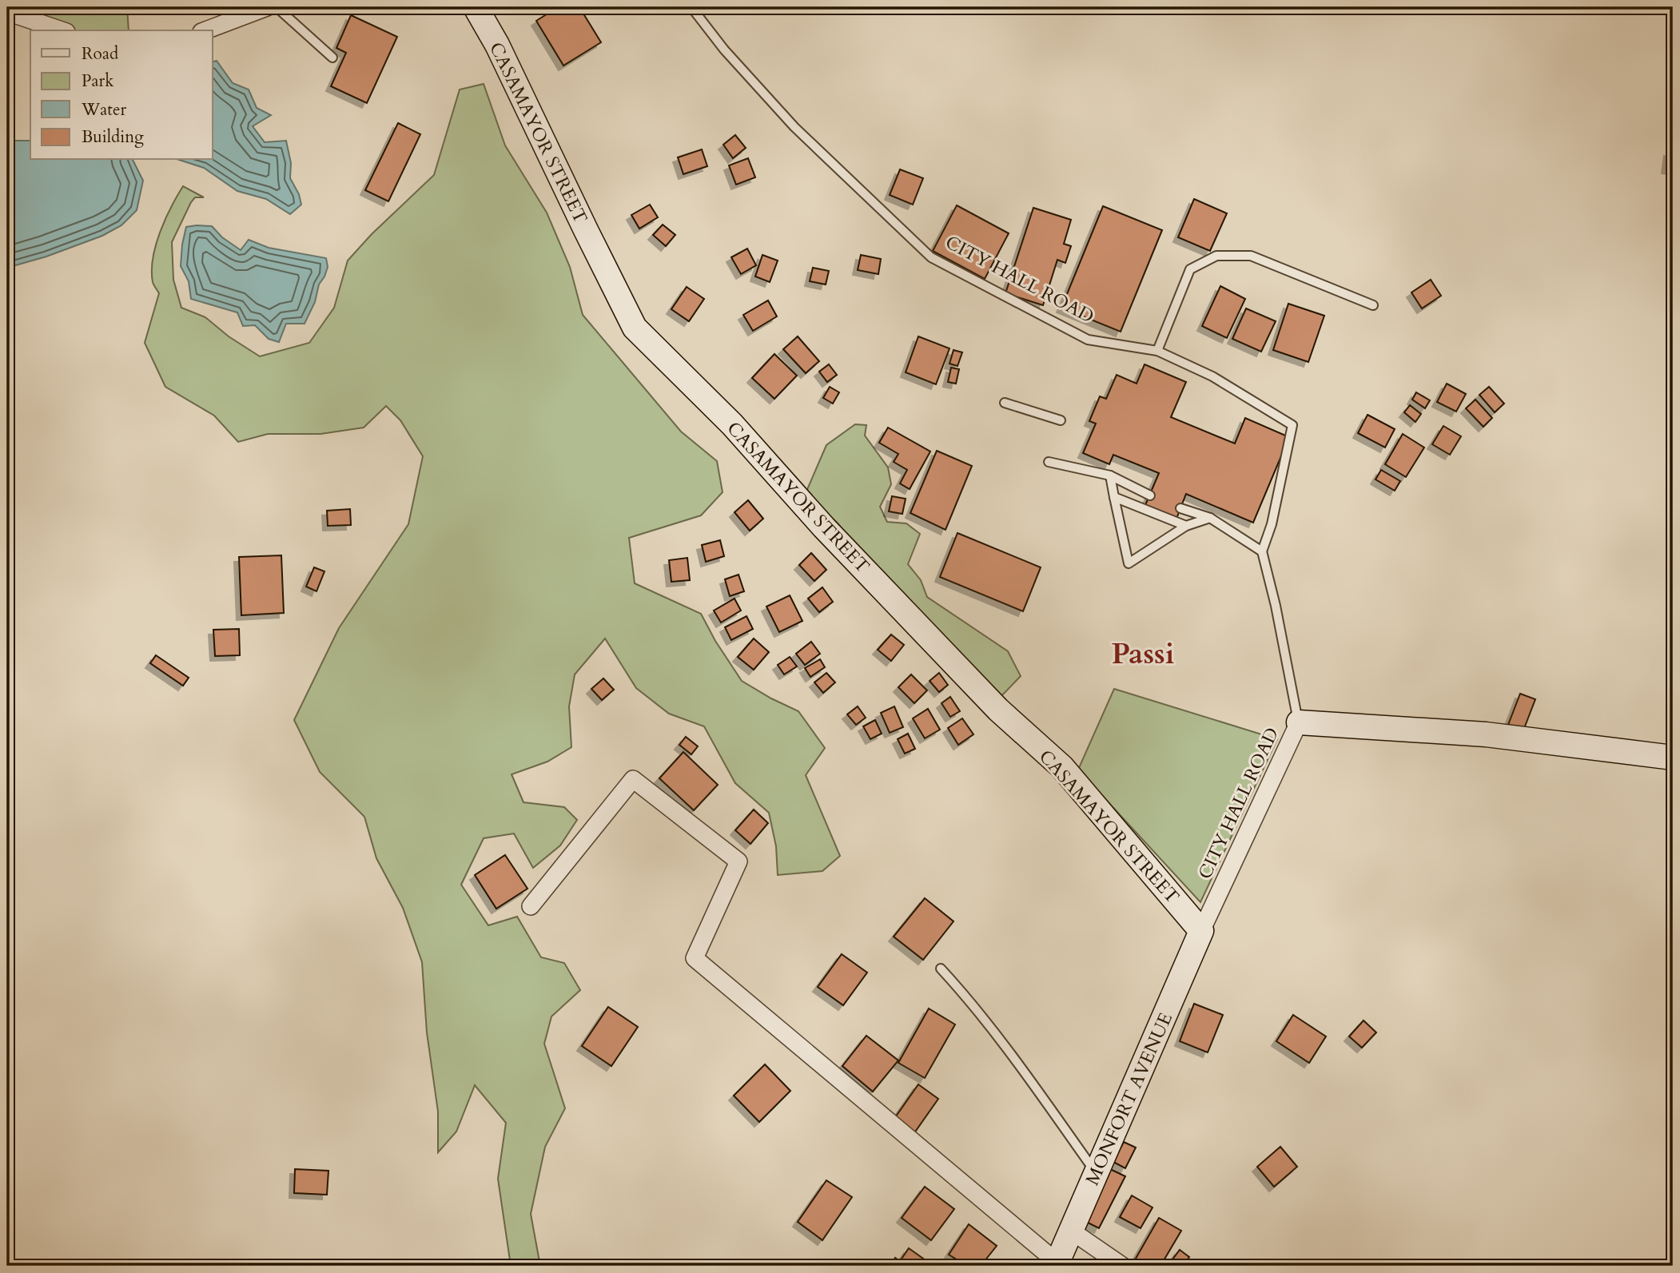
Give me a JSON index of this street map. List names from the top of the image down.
{
  "streets": {
    "street": ["CASAMAYOR STREET", "CITY HALL ROAD", "MONFORT AVENUE"]
  },
  "crossings": [
    ["CASAMAYOR STREET", "CITY HALL ROAD"],
    ["CASAMAYOR STREET", "MONFORT AVENUE"],
    ["CITY HALL ROAD", "MONFORT AVENUE"]
  ],
  "districts": ["Passi"],
  "legend": [
    "Road",
    "Park",
    "Water",
    "Building"
  ]
}
